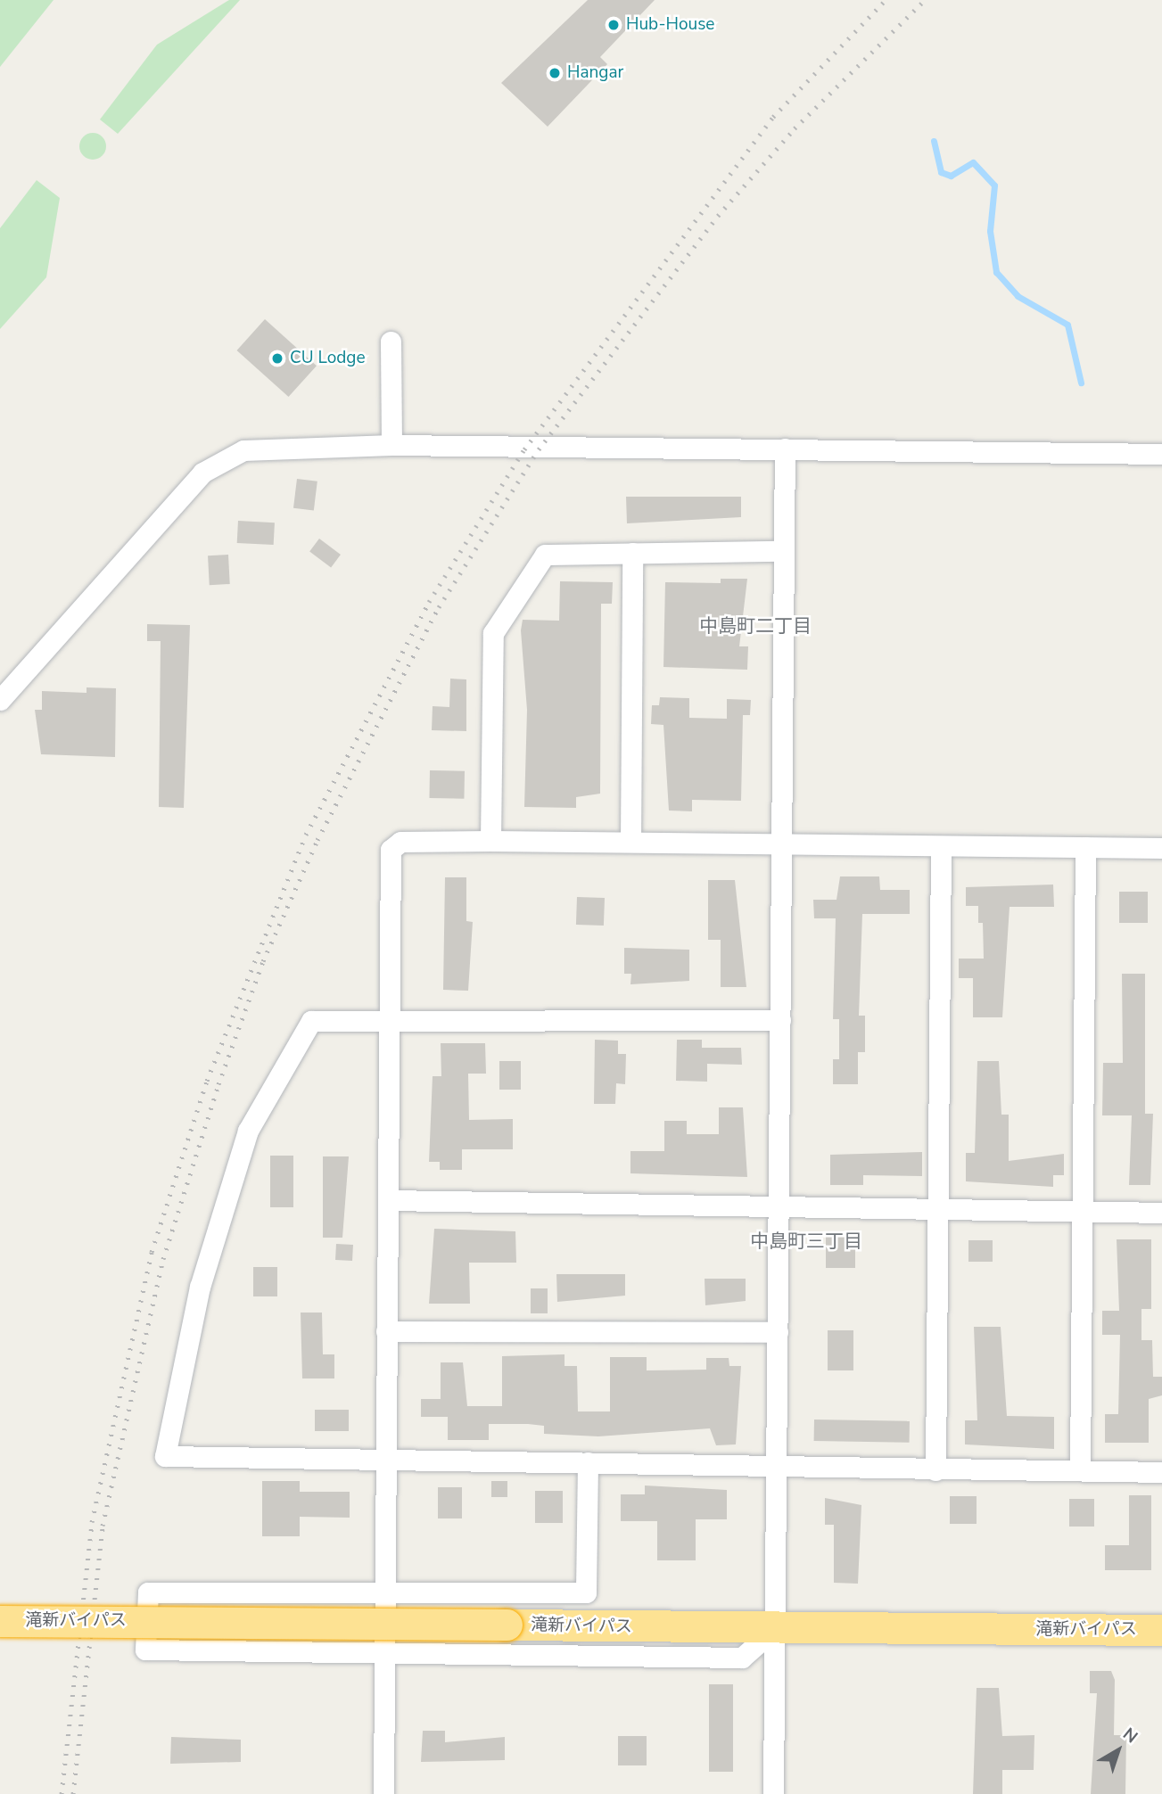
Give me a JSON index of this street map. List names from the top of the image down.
{
  "streets": {
    "highway": ["滝新バイパス"]
  },
  "districts": ["中島町二丁目", "中島町三丁目"],
  "places": ["Hub-House", "Hangar", "CU Lodge"],
  "north": "top right"
}
